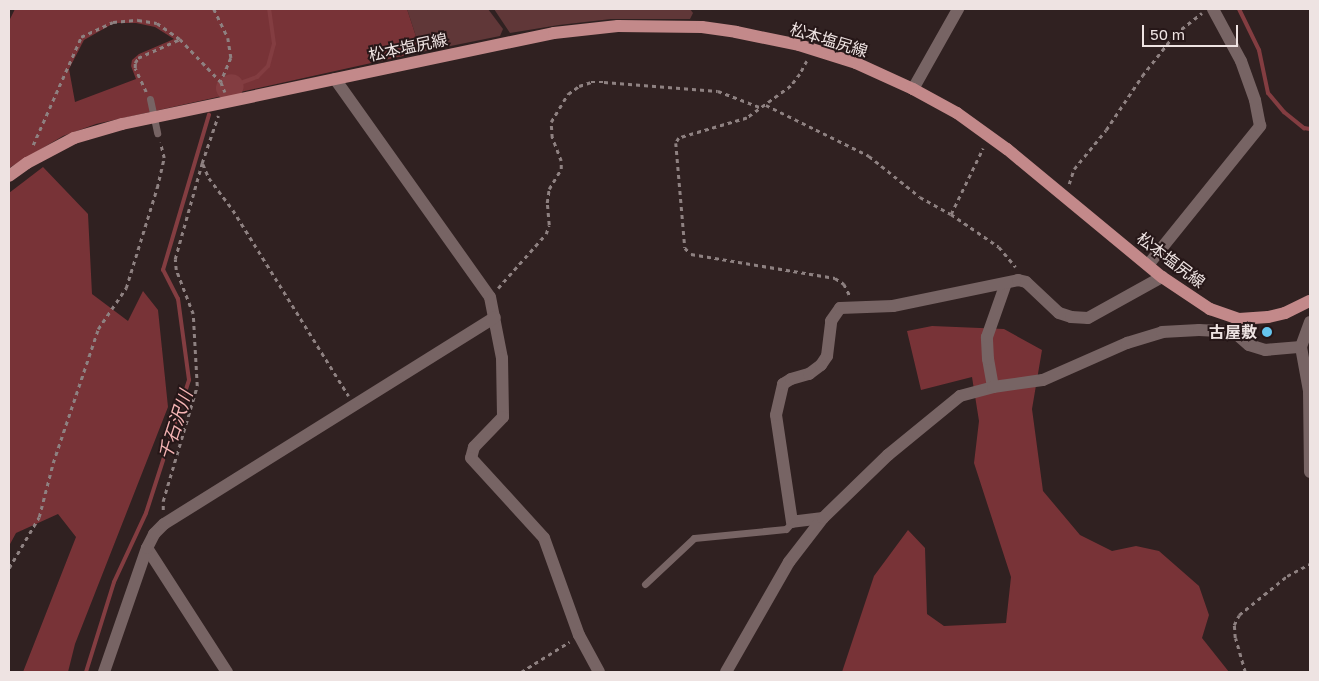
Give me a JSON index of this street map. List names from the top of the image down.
{
  "streets": {
    "main road": ["松本塩尻線"]
  },
  "water": ["千石沢川"],
  "places": ["古屋敷"],
  "scale_bar": "50 m"
}
